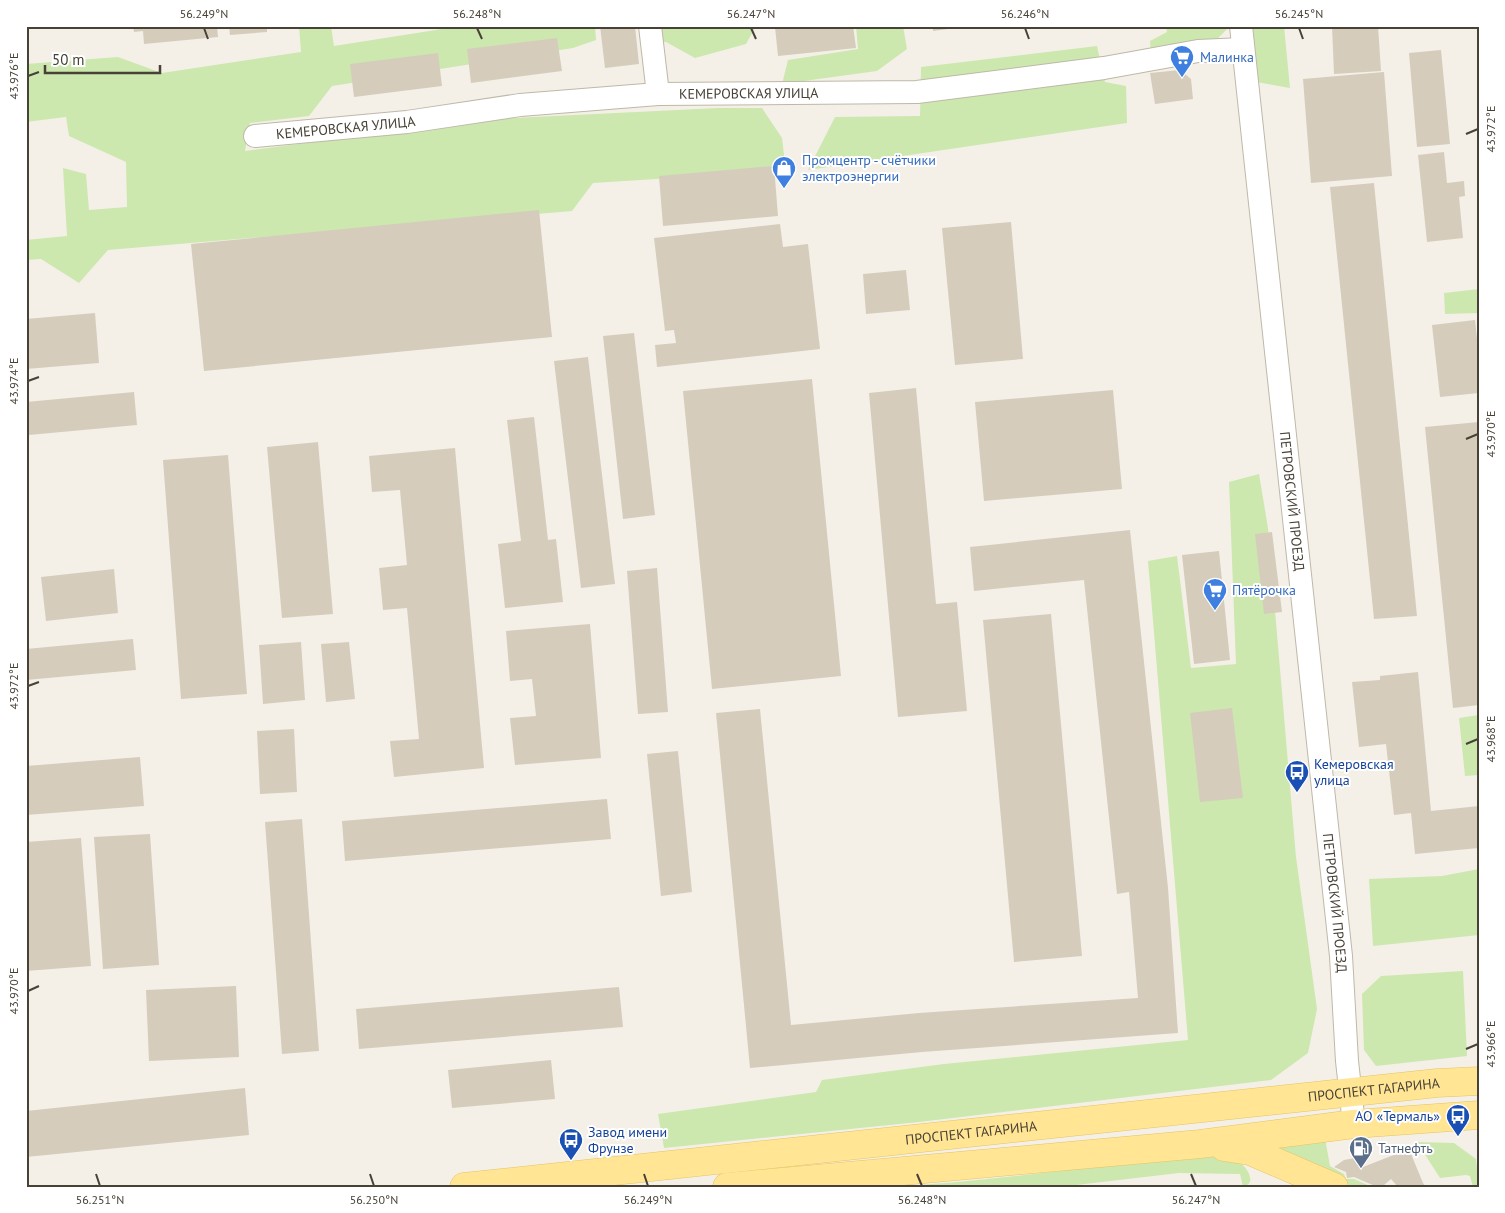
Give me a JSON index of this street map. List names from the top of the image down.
{
  "streets": {
    "main road": ["ПРОСПЕКТ ГАГАРИНА"],
    "street": ["КЕМЕРОВСКАЯ УЛИЦА", "ПЕТРОВСКИЙ ПРОЕЗД"]
  },
  "crossings": [
    ["КЕМЕРОВСКАЯ УЛИЦА", "ПЕТРОВСКИЙ ПРОЕЗД"],
    ["ПЕТРОВСКИЙ ПРОЕЗД", "ПРОСПЕКТ ГАГАРИНА"]
  ],
  "places": {
    "supermarket": ["Малинка", "Пятёрочка"],
    "shop": ["Промцентр - счётчики электроэнергии"],
    "bus stop": ["Кемеровская улица", "АО «Термаль»", "Завод имени Фрунзе"],
    "fuel station": ["Татнефть"]
  },
  "scale_bar": "50 m",
  "coordinates": [
    "56.249°N",
    "56.248°N",
    "56.247°N",
    "56.246°N",
    "56.245°N",
    "43.976°E",
    "43.972°E",
    "43.974°E",
    "43.970°E",
    "43.968°E",
    "43.966°E",
    "56.251°N",
    "56.250°N"
  ]
}
